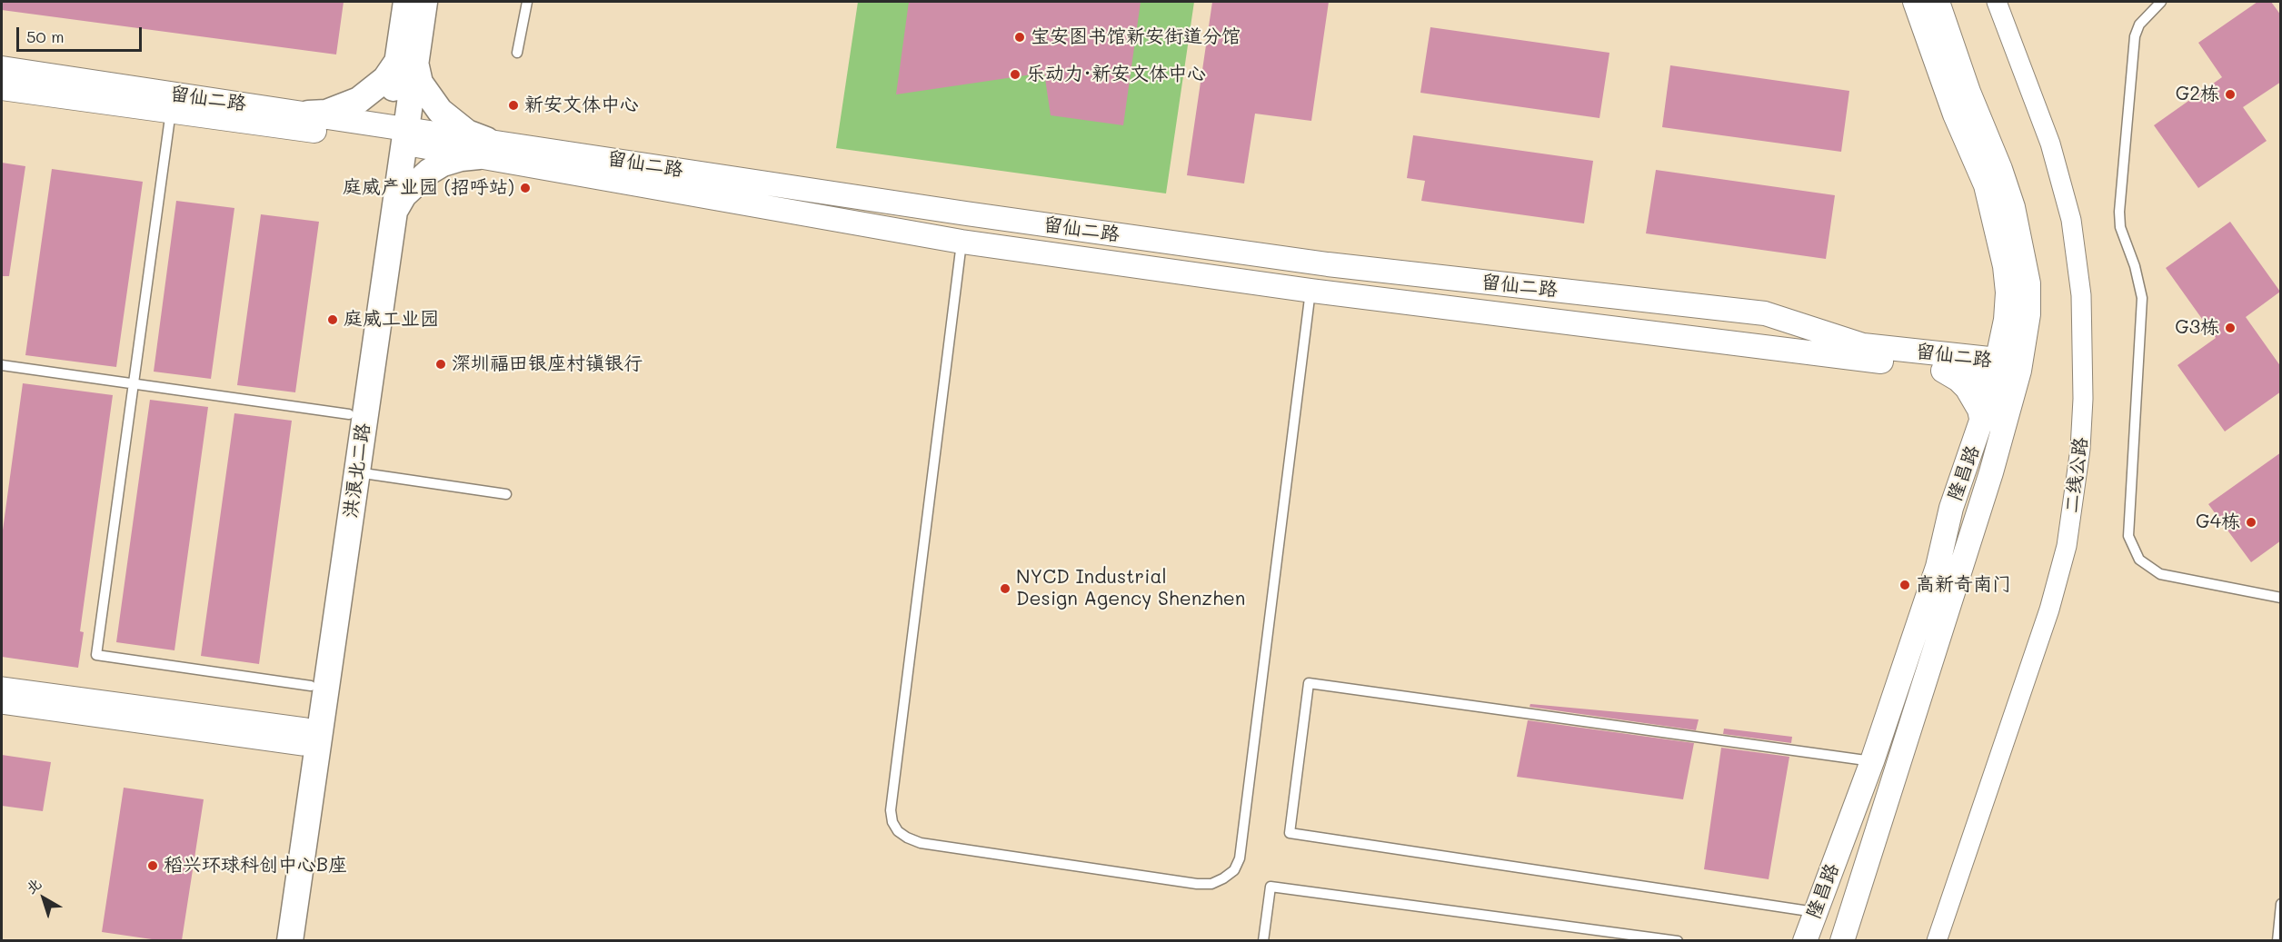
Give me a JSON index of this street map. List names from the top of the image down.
{
  "streets": {
    "main road": ["洪浪北二路"],
    "street": ["留仙二路", "隆昌路", "二线公路"]
  },
  "crossings": [
    ["留仙二路", "洪浪北二路"],
    ["留仙二路", "隆昌路"]
  ],
  "places": [
    "宝安图书馆新安街道分馆",
    "乐动力·新安文体中心",
    "G2栋",
    "新安文体中心",
    "庭威产业园 (招呼站)",
    "庭威工业园",
    "G3栋",
    "深圳福田银座村镇银行",
    "G4栋",
    "高新奇南门",
    "NYCD Industrial Design Agency Shenzhen",
    "稻兴环球科创中心B座"
  ],
  "scale_bar": "50 m",
  "north": "top left"
}
